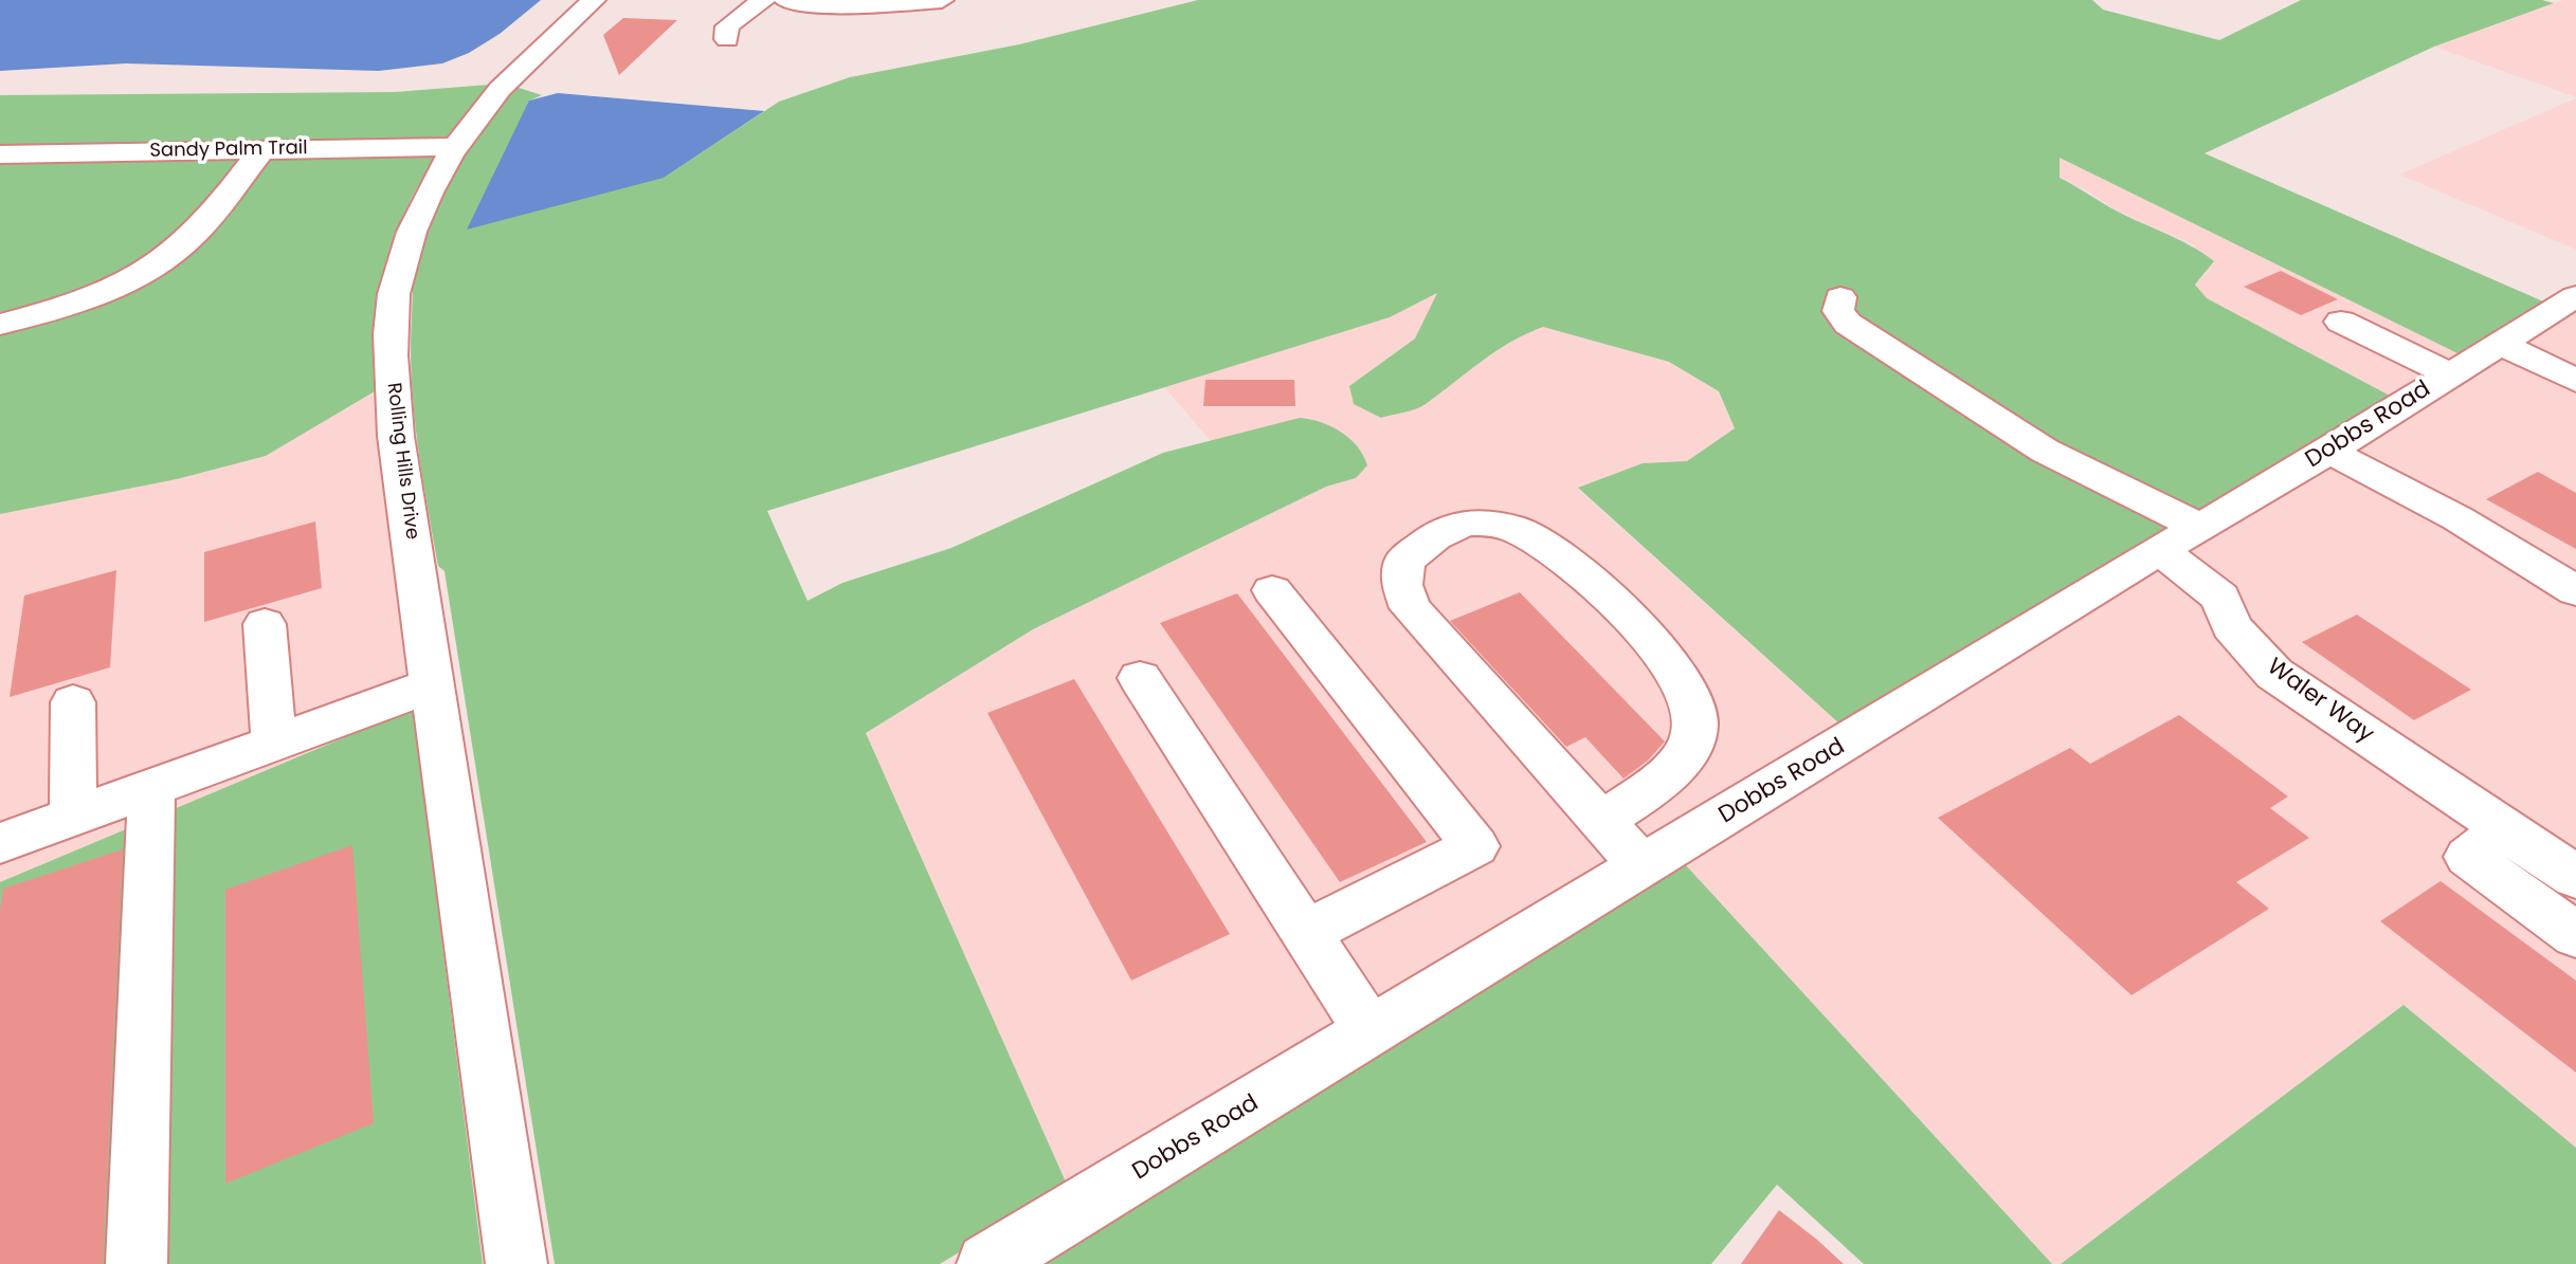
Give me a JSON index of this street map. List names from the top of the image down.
{
  "streets": {
    "street": [
      "Sandy Palm Trail",
      "Dobbs Road",
      "Rolling Hills Drive",
      "Waler Way"
    ]
  },
  "crossings": [
    ["Sandy Palm Trail", "Rolling Hills Drive"],
    ["Dobbs Road", "Waler Way"]
  ]
}
